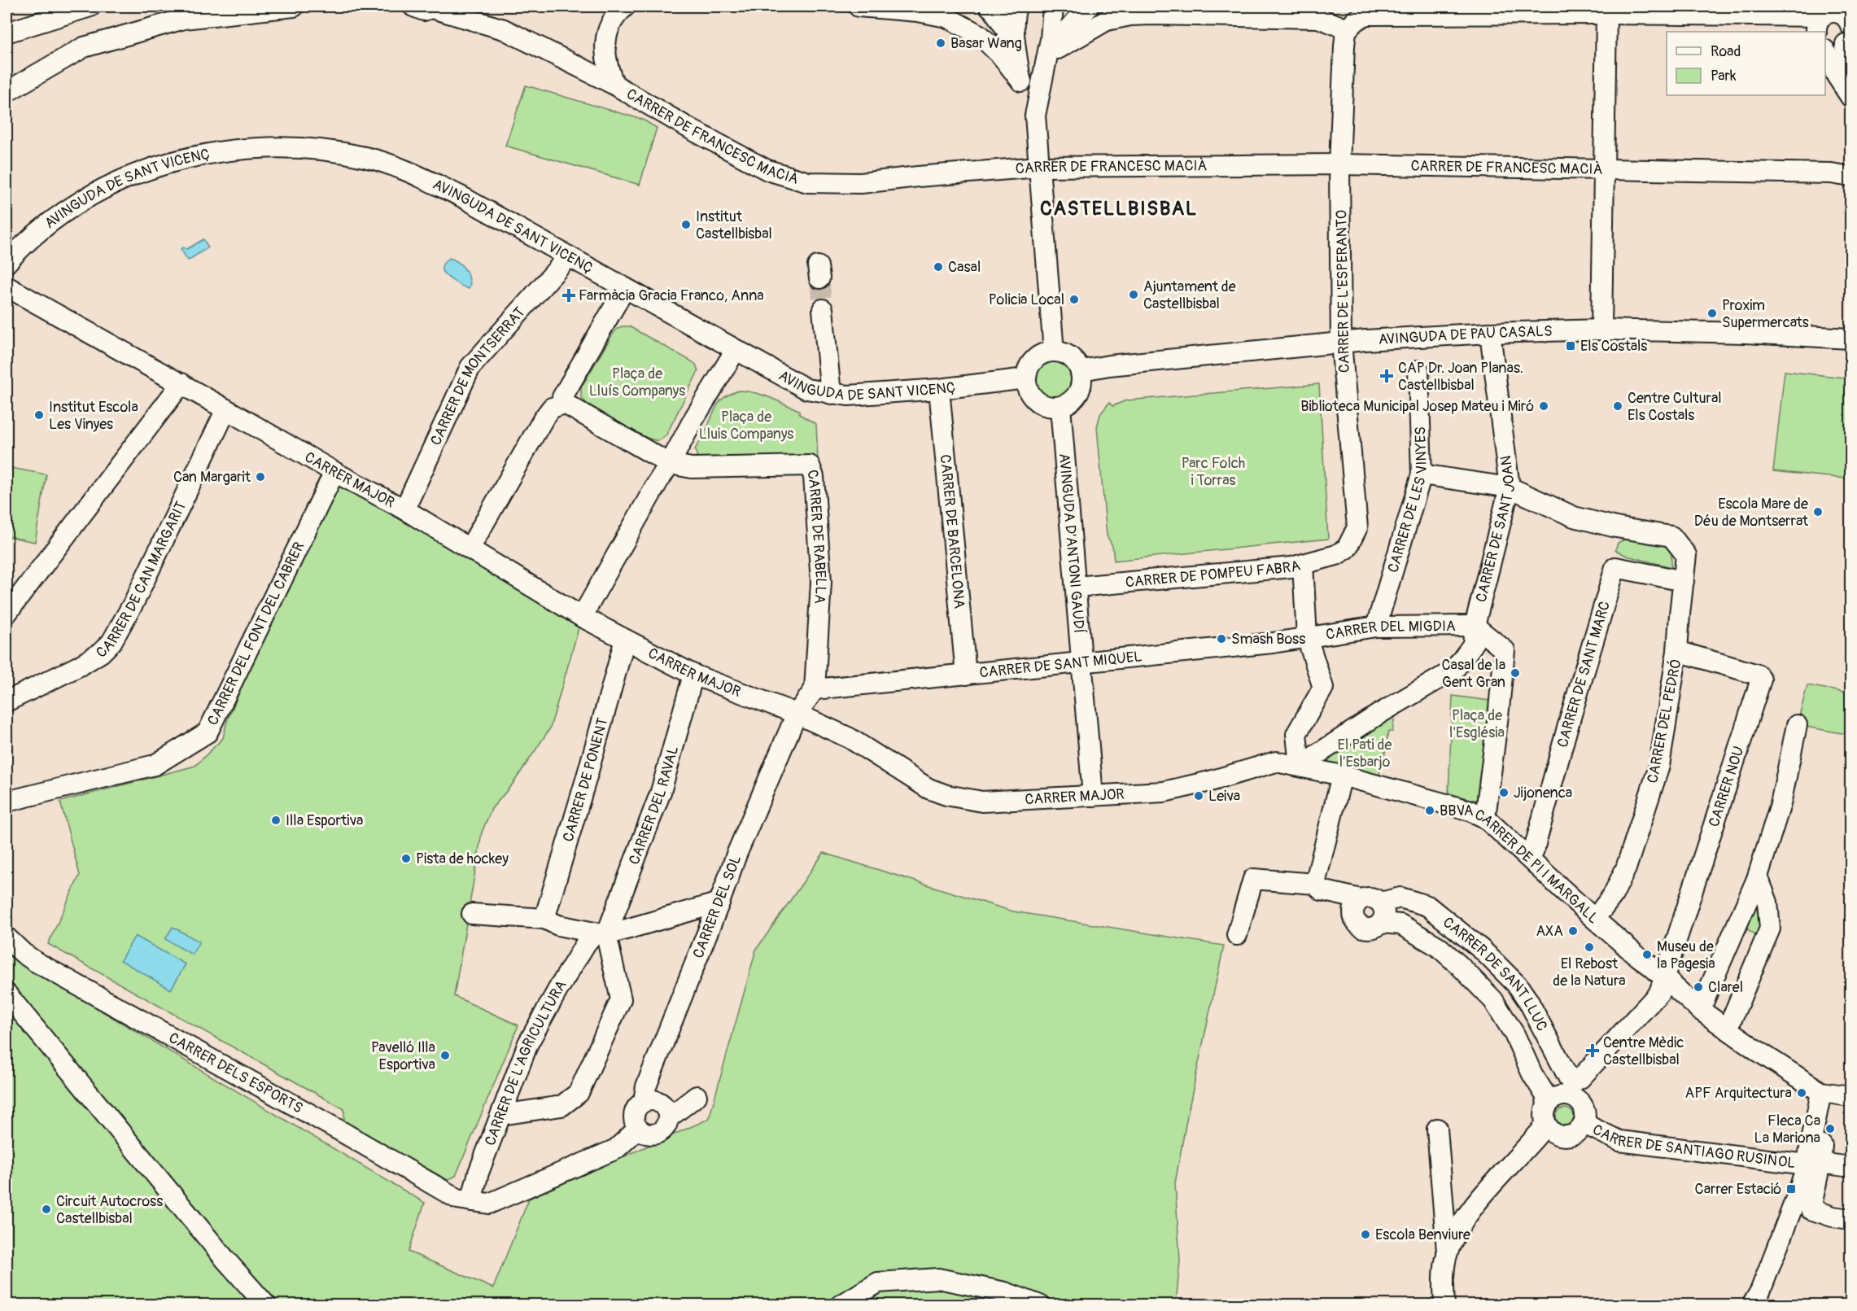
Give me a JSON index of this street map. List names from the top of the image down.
{
  "streets": {
    "street": [
      "CARRER DE FRANCESC MACIÀ",
      "AVINGUDA DE SANT VICENÇ",
      "CARRER DE L'ESPERANTO",
      "AVINGUDA DE PAU CASALS",
      "CARRER DE MONTSERRAT",
      "CARRER MAJOR",
      "CARRER DE LES VINYES",
      "CARRER DE SANT JOAN",
      "CARRER DE BARCELONA",
      "CARRER DE RABELLA",
      "AVINGUDA D'ANTONI GAUDÍ",
      "CARRER DE POMPEU FABRA",
      "CARRER DE CAN MARGARIT",
      "CARRER DEL MIGDIA",
      "CARRER DEL FONT DEL CABRER",
      "CARRER DE SANT MIQUEL",
      "CARRER DE SANT MARC",
      "CARRER DEL PEDRÓ",
      "CARRER DE PONENT",
      "CARRER NOU",
      "CARRER DEL RAVAL",
      "CARRER DE PI I MARGALL",
      "CARRER DEL SOL",
      "CARRER DE SANT LLUC",
      "CARRER DE L'AGRICULTURA",
      "CARRER DELS ESPORTS",
      "CARRER DE SANTIAGO RUSIÑOL"
    ]
  },
  "crossings": [
    ["CARRER DE FRANCESC MACIÀ", "CARRER DE L'ESPERANTO"],
    ["AVINGUDA DE SANT VICENÇ", "AVINGUDA DE PAU CASALS"],
    ["AVINGUDA DE SANT VICENÇ", "CARRER DE MONTSERRAT"],
    ["AVINGUDA DE SANT VICENÇ", "CARRER DE BARCELONA"],
    ["AVINGUDA DE SANT VICENÇ", "AVINGUDA D'ANTONI GAUDÍ"],
    ["CARRER DE L'ESPERANTO", "AVINGUDA DE PAU CASALS"],
    ["CARRER DE L'ESPERANTO", "CARRER DE POMPEU FABRA"],
    ["AVINGUDA DE PAU CASALS", "CARRER DE SANT JOAN"],
    ["AVINGUDA DE PAU CASALS", "AVINGUDA D'ANTONI GAUDÍ"],
    ["CARRER DE MONTSERRAT", "CARRER MAJOR"],
    ["CARRER MAJOR", "CARRER DE SANT JOAN"],
    ["CARRER MAJOR", "AVINGUDA D'ANTONI GAUDÍ"],
    ["CARRER MAJOR", "CARRER DE CAN MARGARIT"],
    ["CARRER MAJOR", "CARRER DEL FONT DEL CABRER"],
    ["CARRER MAJOR", "CARRER DE PONENT"],
    ["CARRER MAJOR", "CARRER DEL RAVAL"],
    ["CARRER MAJOR", "CARRER DE PI I MARGALL"],
    ["CARRER MAJOR", "CARRER DEL SOL"],
    ["CARRER DE LES VINYES", "CARRER DEL MIGDIA"],
    ["CARRER DE LES VINYES", "CARRER DEL PEDRÓ"],
    ["CARRER DE SANT JOAN", "CARRER DEL MIGDIA"],
    ["CARRER DE SANT JOAN", "CARRER DEL PEDRÓ"],
    ["CARRER DE BARCELONA", "CARRER DE SANT MIQUEL"],
    ["CARRER DE RABELLA", "CARRER DE SANT MIQUEL"],
    ["AVINGUDA D'ANTONI GAUDÍ", "CARRER DE POMPEU FABRA"],
    ["AVINGUDA D'ANTONI GAUDÍ", "CARRER DE SANT MIQUEL"],
    ["CARRER DEL MIGDIA", "CARRER DE SANT MIQUEL"],
    ["CARRER DE SANT MARC", "CARRER DEL PEDRÓ"],
    ["CARRER DE SANT MARC", "CARRER DE PI I MARGALL"],
    ["CARRER DEL PEDRÓ", "CARRER NOU"],
    ["CARRER DEL PEDRÓ", "CARRER DE PI I MARGALL"],
    ["CARRER NOU", "CARRER DE PI I MARGALL"],
    ["CARRER DEL RAVAL", "CARRER DE L'AGRICULTURA"],
    ["CARRER DE SANT LLUC", "CARRER DE SANTIAGO RUSIÑOL"],
    ["CARRER DE L'AGRICULTURA", "CARRER DELS ESPORTS"]
  ],
  "districts": ["CASTELLBISBAL"],
  "parks": [
    "Plaça de Lluís Companys",
    "Plaça de Lluis Companys",
    "Parc Folch i Torras",
    "Plaça de l'Església",
    "El Pati de l'Esbarjo"
  ],
  "places": {
    "other": [
      "Basar Wang",
      "Institut Castellbisbal",
      "Casal",
      "Ajuntament de Castellbisbal",
      "Policia Local",
      "Proxim Supermercats",
      "Biblioteca Municipal Josep Mateu i Miró",
      "Centre Cultural Els Costals",
      "Institut Escola Les Vinyes",
      "Can Margarit",
      "Escola Mare de Déu de Montserrat",
      "Smash Boss",
      "Casal de la Gent Gran",
      "Jijonenca",
      "Leiva",
      "BBVA",
      "Illa Esportiva",
      "Pista de hockey",
      "AXA",
      "El Rebost de la Natura",
      "Museu de la Pagesia",
      "Clarel",
      "Pavelló Illa Esportiva",
      "APF Arquitectura",
      "Fleca Ca La Mariona",
      "Circuit Autocross Castellbisbal",
      "Escola Benviure"
    ],
    "health": ["Farmàcia Gracia Franco, Anna", "CAP Dr. Joan Planas. Castellbisbal", "Centre Mèdic Castellbisbal"],
    "transit": ["Els Costals", "Carrer Estació"]
  },
  "legend": ["Road", "Park"]
}
